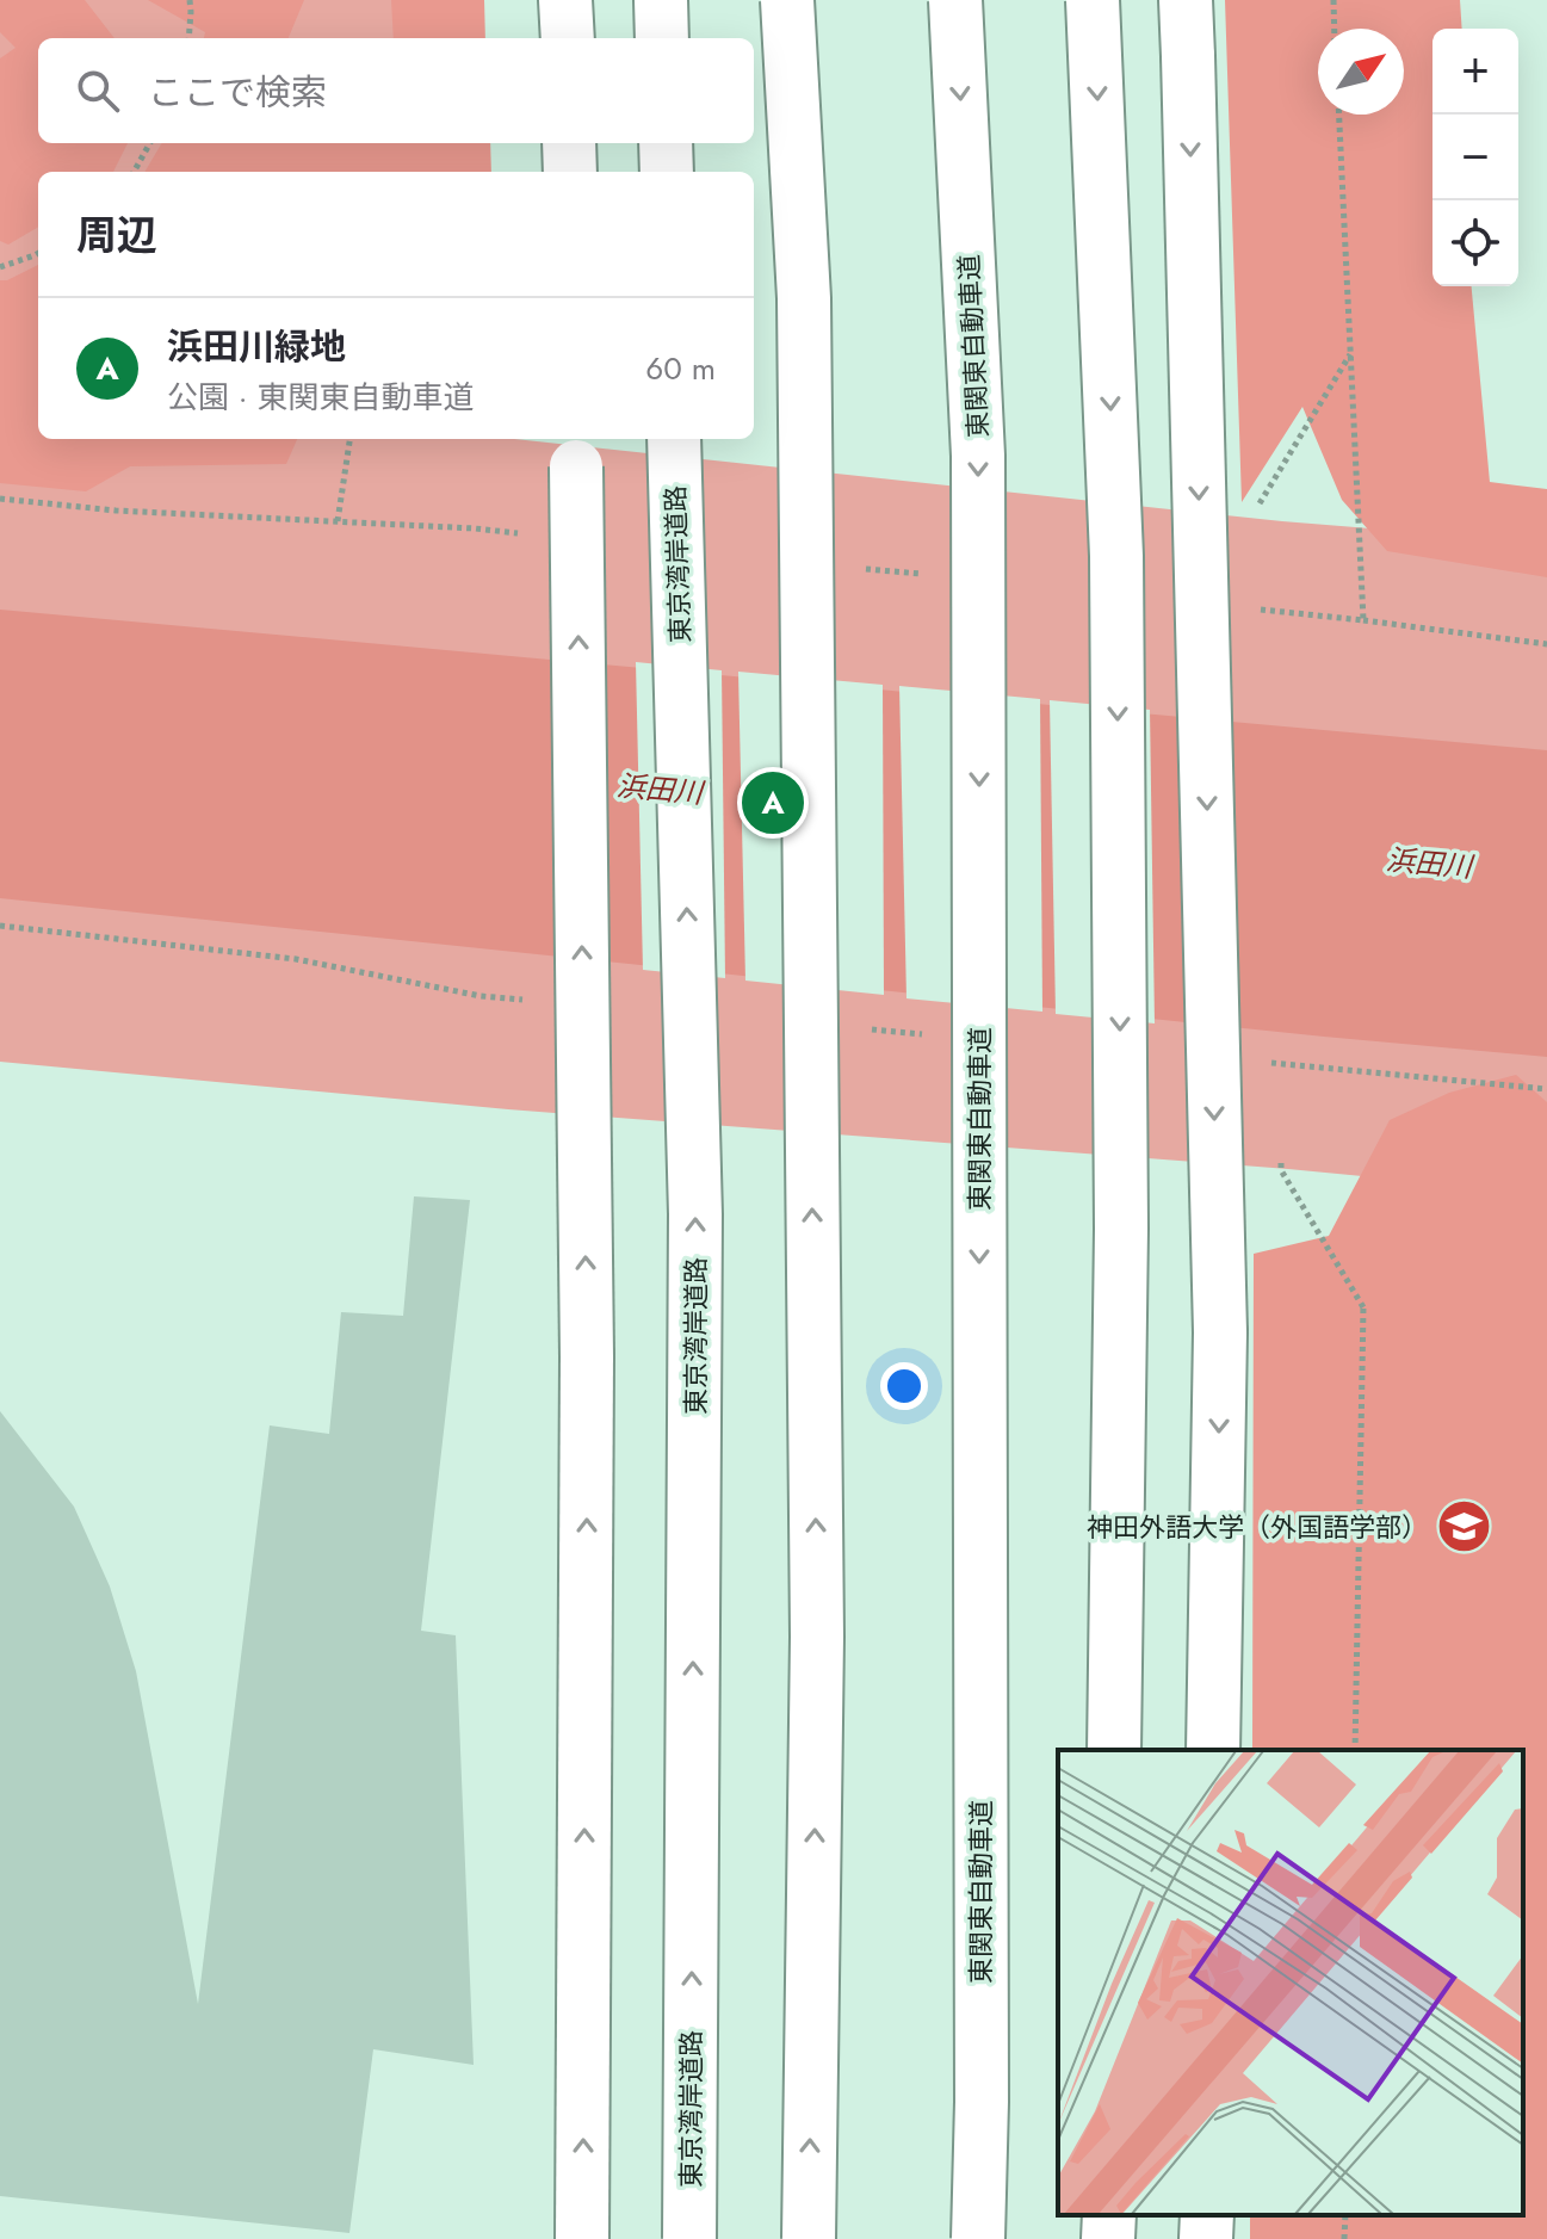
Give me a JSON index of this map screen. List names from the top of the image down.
{
  "streets": {
    "highway": ["東関東自動車道", "東京湾岸道路"]
  },
  "water": ["浜田川"],
  "places": {
    "school or university": ["神田外語大学（外国語学部）"]
  },
  "north": "top right",
  "page": {
    "map_buttons": ["+", "−"],
    "search": "ここで検索",
    "heading": "周辺",
    "list": [
      {
        "mark": "A",
        "name": "浜田川緑地",
        "note": "公園 · 東関東自動車道",
        "value": "60 m"
      }
    ],
    "pins": "A"
  }
}
